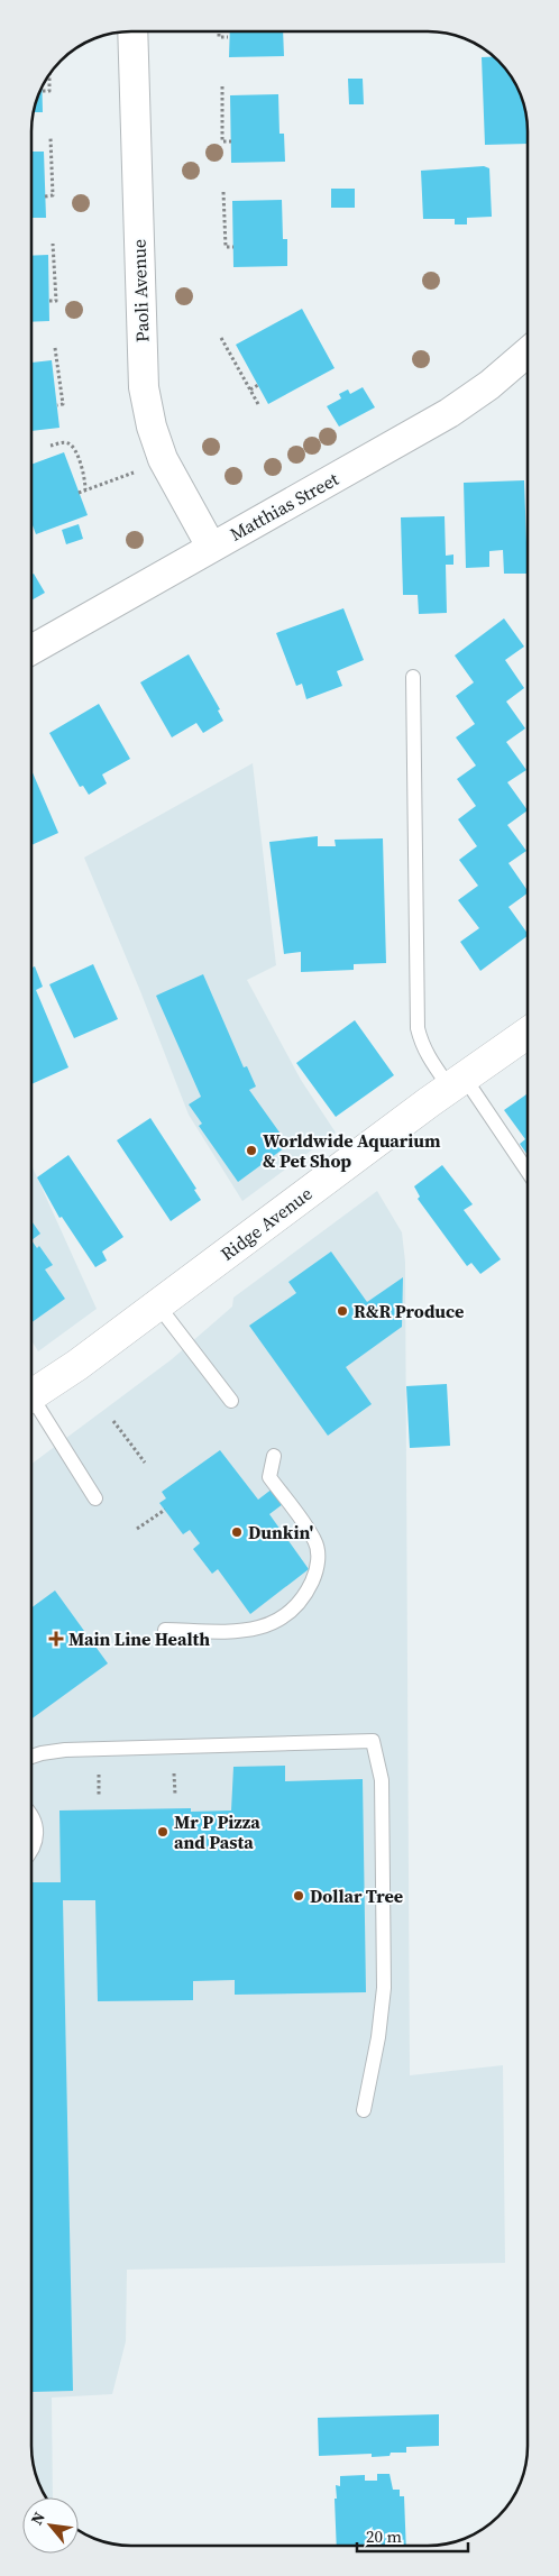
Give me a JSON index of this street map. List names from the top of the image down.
{
  "streets": {
    "main road": ["Ridge Avenue"],
    "street": ["Paoli Avenue", "Matthias Street"]
  },
  "crossings": [
    ["Paoli Avenue", "Matthias Street"]
  ],
  "places": {
    "other": [
      "Worldwide Aquarium & Pet Shop",
      "R&R Produce",
      "Dunkin'",
      "Mr P Pizza and Pasta",
      "Dollar Tree"
    ],
    "health": ["Main Line Health"]
  },
  "scale_bar": "20 m",
  "north": "top left"
}
